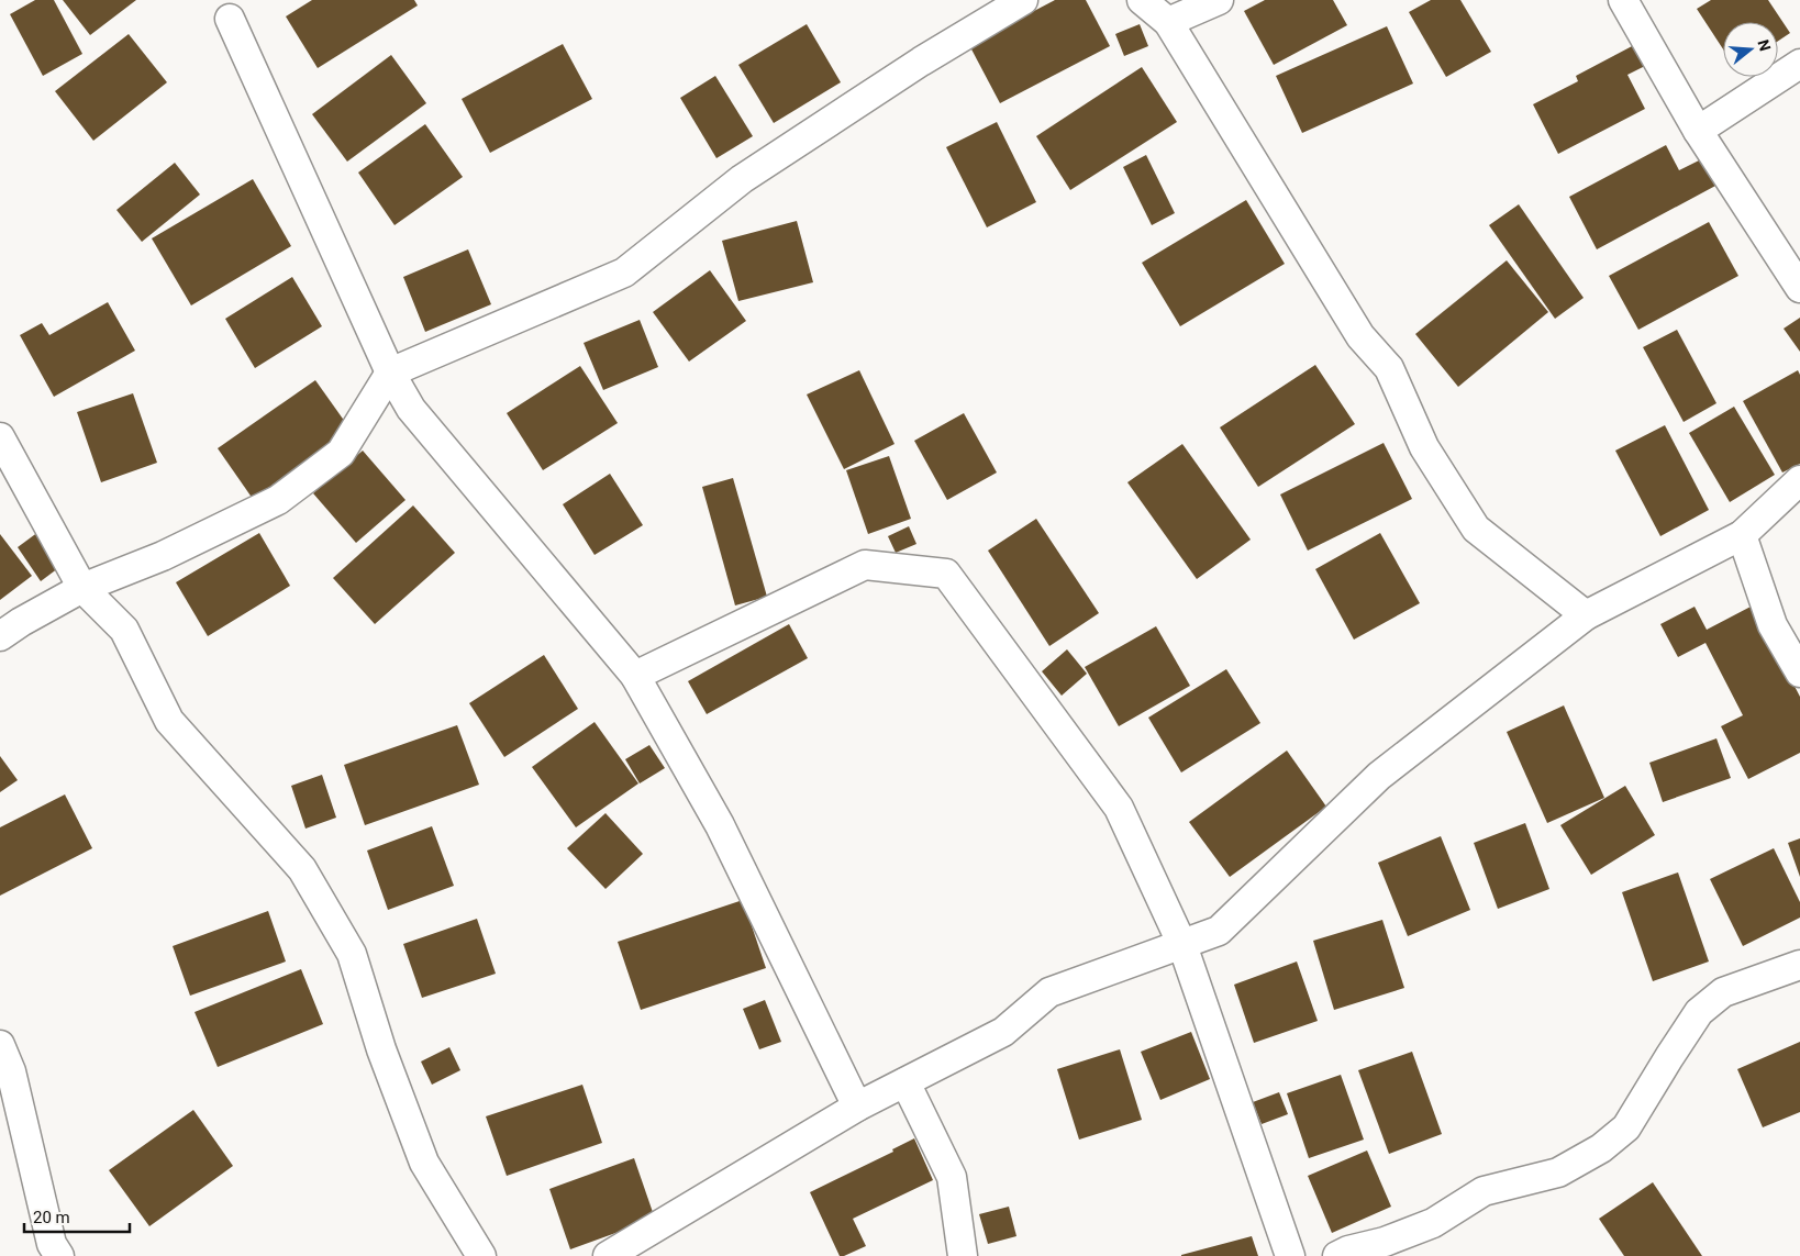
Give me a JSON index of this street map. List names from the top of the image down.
{
  "scale_bar": "20 m",
  "north": "right"
}
